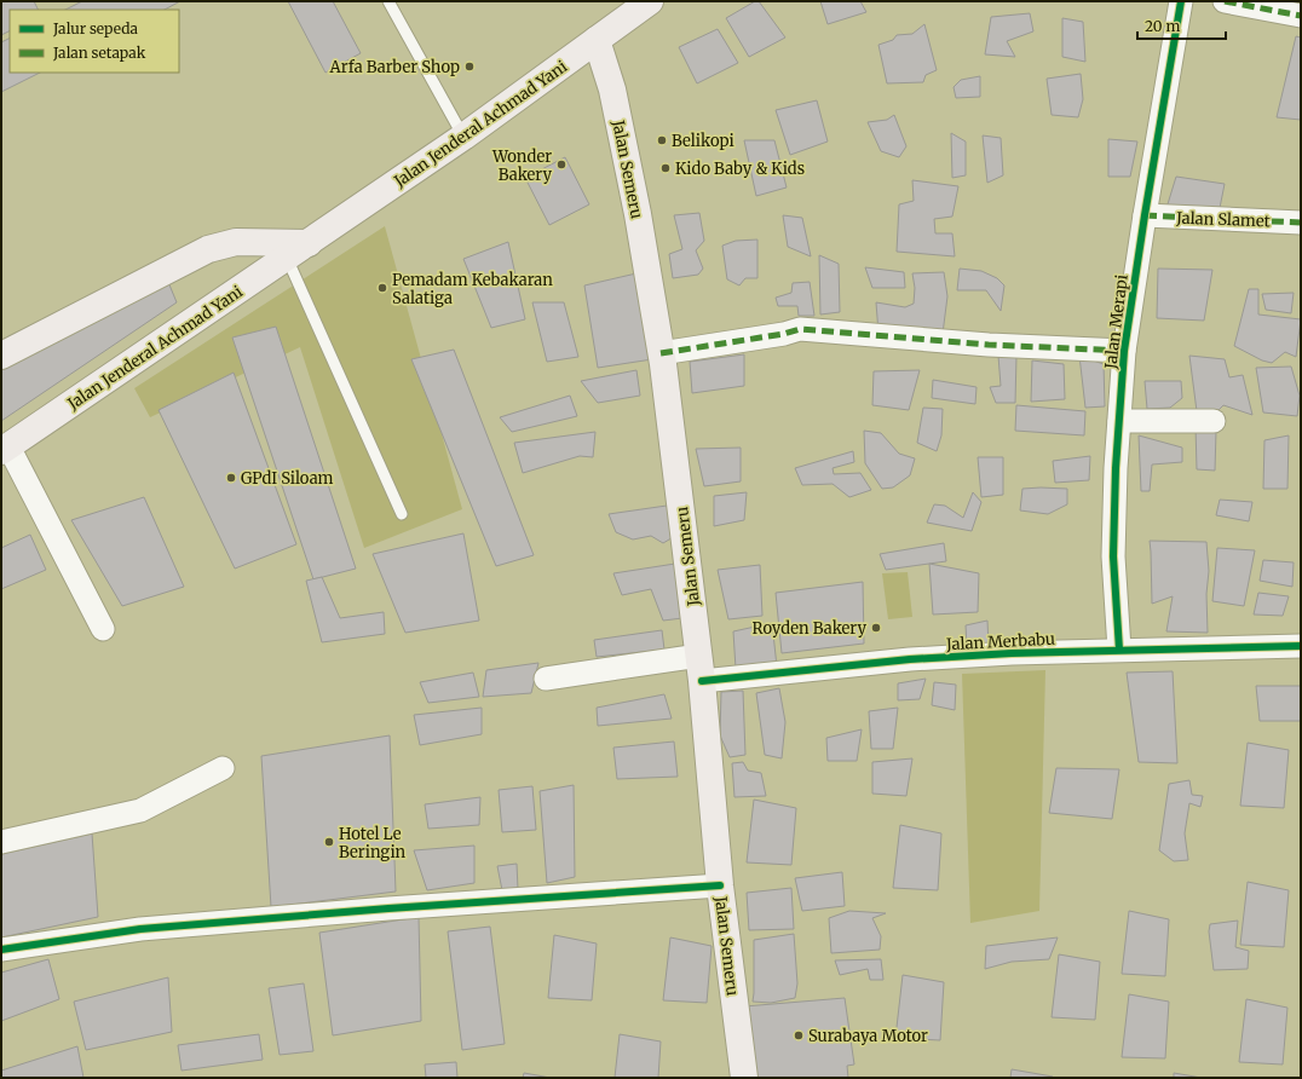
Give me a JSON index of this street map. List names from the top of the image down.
{
  "streets": {
    "main road": ["Jalan Jenderal Achmad Yani", "Jalan Semeru"],
    "street": ["Jalan Slamet", "Jalan Merapi", "Jalan Merbabu"]
  },
  "crossings": [
    ["Jalan Jenderal Achmad Yani", "Jalan Semeru"],
    ["Jalan Semeru", "Jalan Merbabu"],
    ["Jalan Slamet", "Jalan Merapi"],
    ["Jalan Merapi", "Jalan Merbabu"]
  ],
  "places": [
    "Arfa Barber Shop",
    "Belikopi",
    "Wonder Bakery",
    "Kido Baby & Kids",
    "Pemadam Kebakaran Salatiga",
    "GPdI Siloam",
    "Royden Bakery",
    "Hotel Le Beringin",
    "Surabaya Motor"
  ],
  "legend": ["Jalur sepeda", "Jalan setapak"],
  "scale_bar": "20 m"
}
